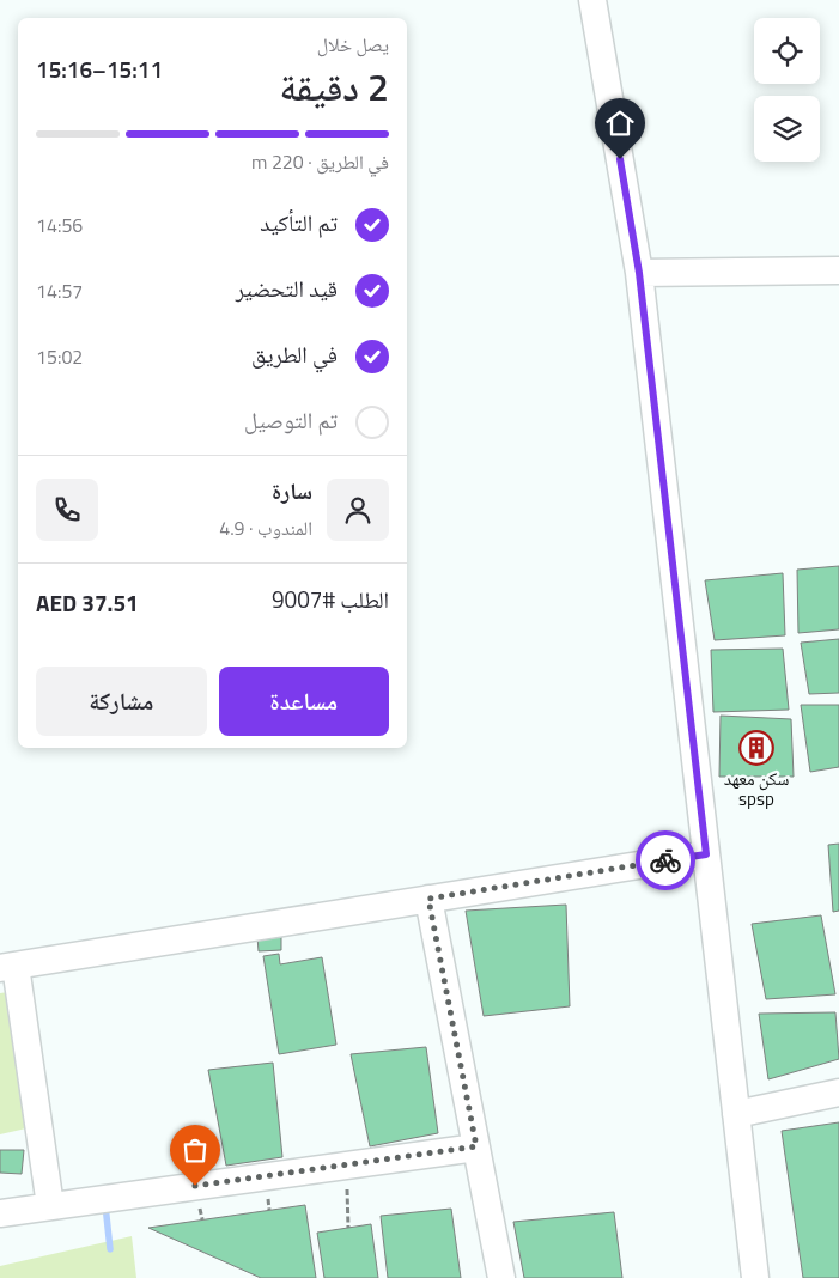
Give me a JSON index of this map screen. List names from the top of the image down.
{
  "places": {
    "building": ["سكن معهد spsp"]
  },
  "page": {
    "heading": ["2 دقيقة", "يصل خلال", "15:11–15:16"],
    "panel": [
      "سارة",
      "المندوب · 4.9",
      "الطلب #9007",
      "AED 37.51"
    ],
    "bar": "في الطريق · 220 m",
    "list": [
      ["تم التأكيد", "14:56"],
      ["قيد التحضير", "14:57"],
      ["في الطريق", "15:02"],
      "تم التوصيل"
    ],
    "buttons": ["مساعدة", "مشاركة"]
  }
}
